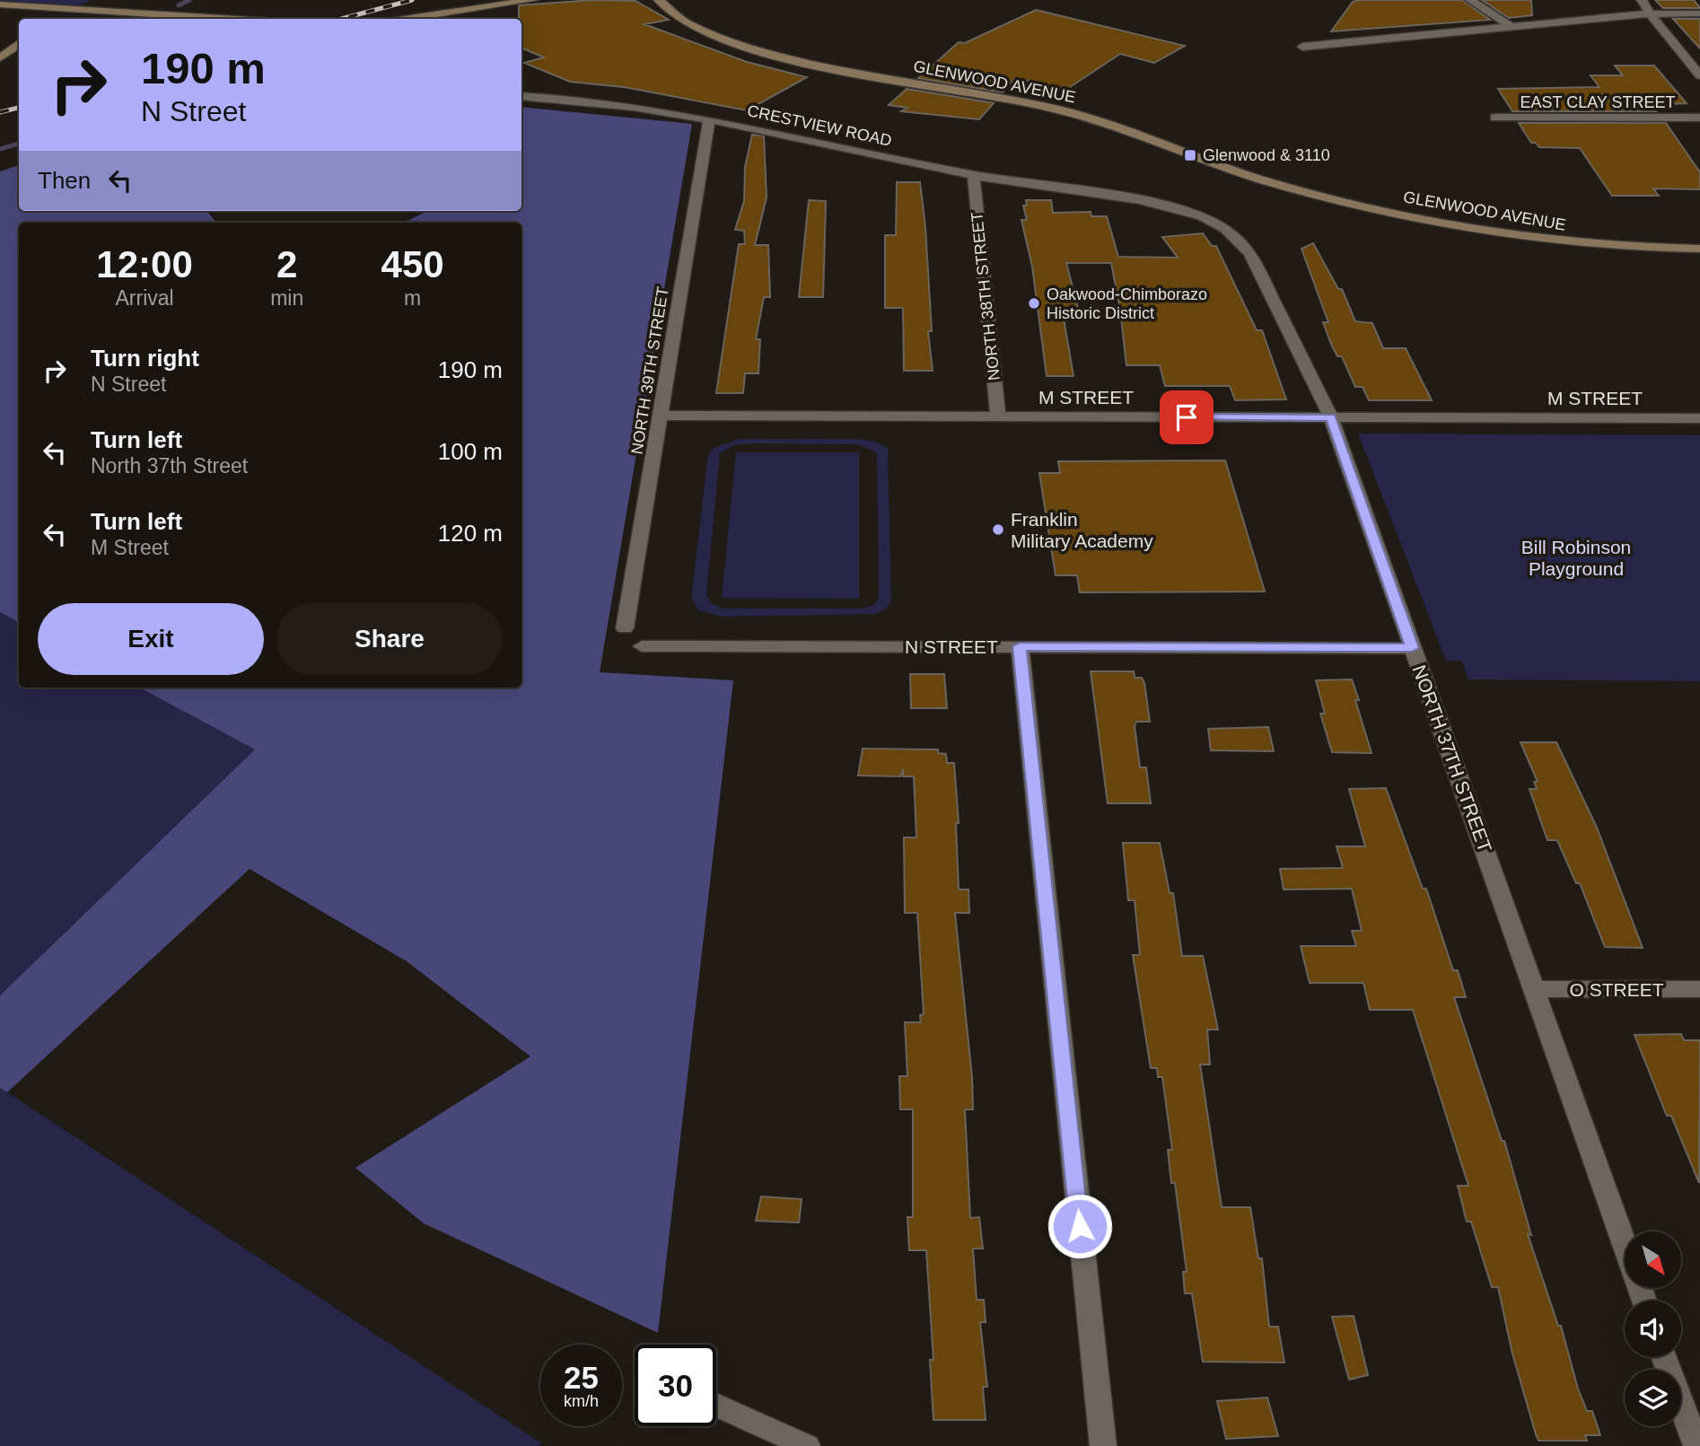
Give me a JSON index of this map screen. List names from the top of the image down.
{
  "streets": {
    "street": [
      "GLENWOOD AVENUE",
      "EAST CLAY STREET",
      "CRESTVIEW ROAD",
      "NORTH 38TH STREET",
      "NORTH 39TH STREET",
      "M STREET",
      "N STREET",
      "NORTH 37TH STREET",
      "O STREET"
    ]
  },
  "crossings": [
    ["CRESTVIEW ROAD", "NORTH 38TH STREET"],
    ["CRESTVIEW ROAD", "NORTH 39TH STREET"],
    ["CRESTVIEW ROAD", "NORTH 37TH STREET"],
    ["NORTH 38TH STREET", "M STREET"],
    ["NORTH 39TH STREET", "M STREET"],
    ["M STREET", "NORTH 37TH STREET"],
    ["N STREET", "NORTH 37TH STREET"],
    ["NORTH 37TH STREET", "O STREET"]
  ],
  "parks": ["Bill Robinson Playground"],
  "places": {
    "transit": ["Glenwood & 3110"],
    "other": ["Oakwood-Chimborazo Historic District", "Franklin Military Academy"]
  },
  "north": "bottom right",
  "page": {
    "turn": ["190 m", "N Street"],
    "then": "Then",
    "eta": [
      "12:00",
      "Arrival",
      "2",
      "min",
      "450",
      "m"
    ],
    "list": [
      {
        "name": "Turn right",
        "note": "N Street",
        "value": "190 m"
      },
      {
        "name": "Turn left",
        "note": "North 37th Street",
        "value": "100 m"
      },
      {
        "name": "Turn left",
        "note": "M Street",
        "value": "120 m"
      }
    ],
    "buttons": ["Exit", "Share"],
    "speed": "25 km/h",
    "limit": "30"
  }
}
